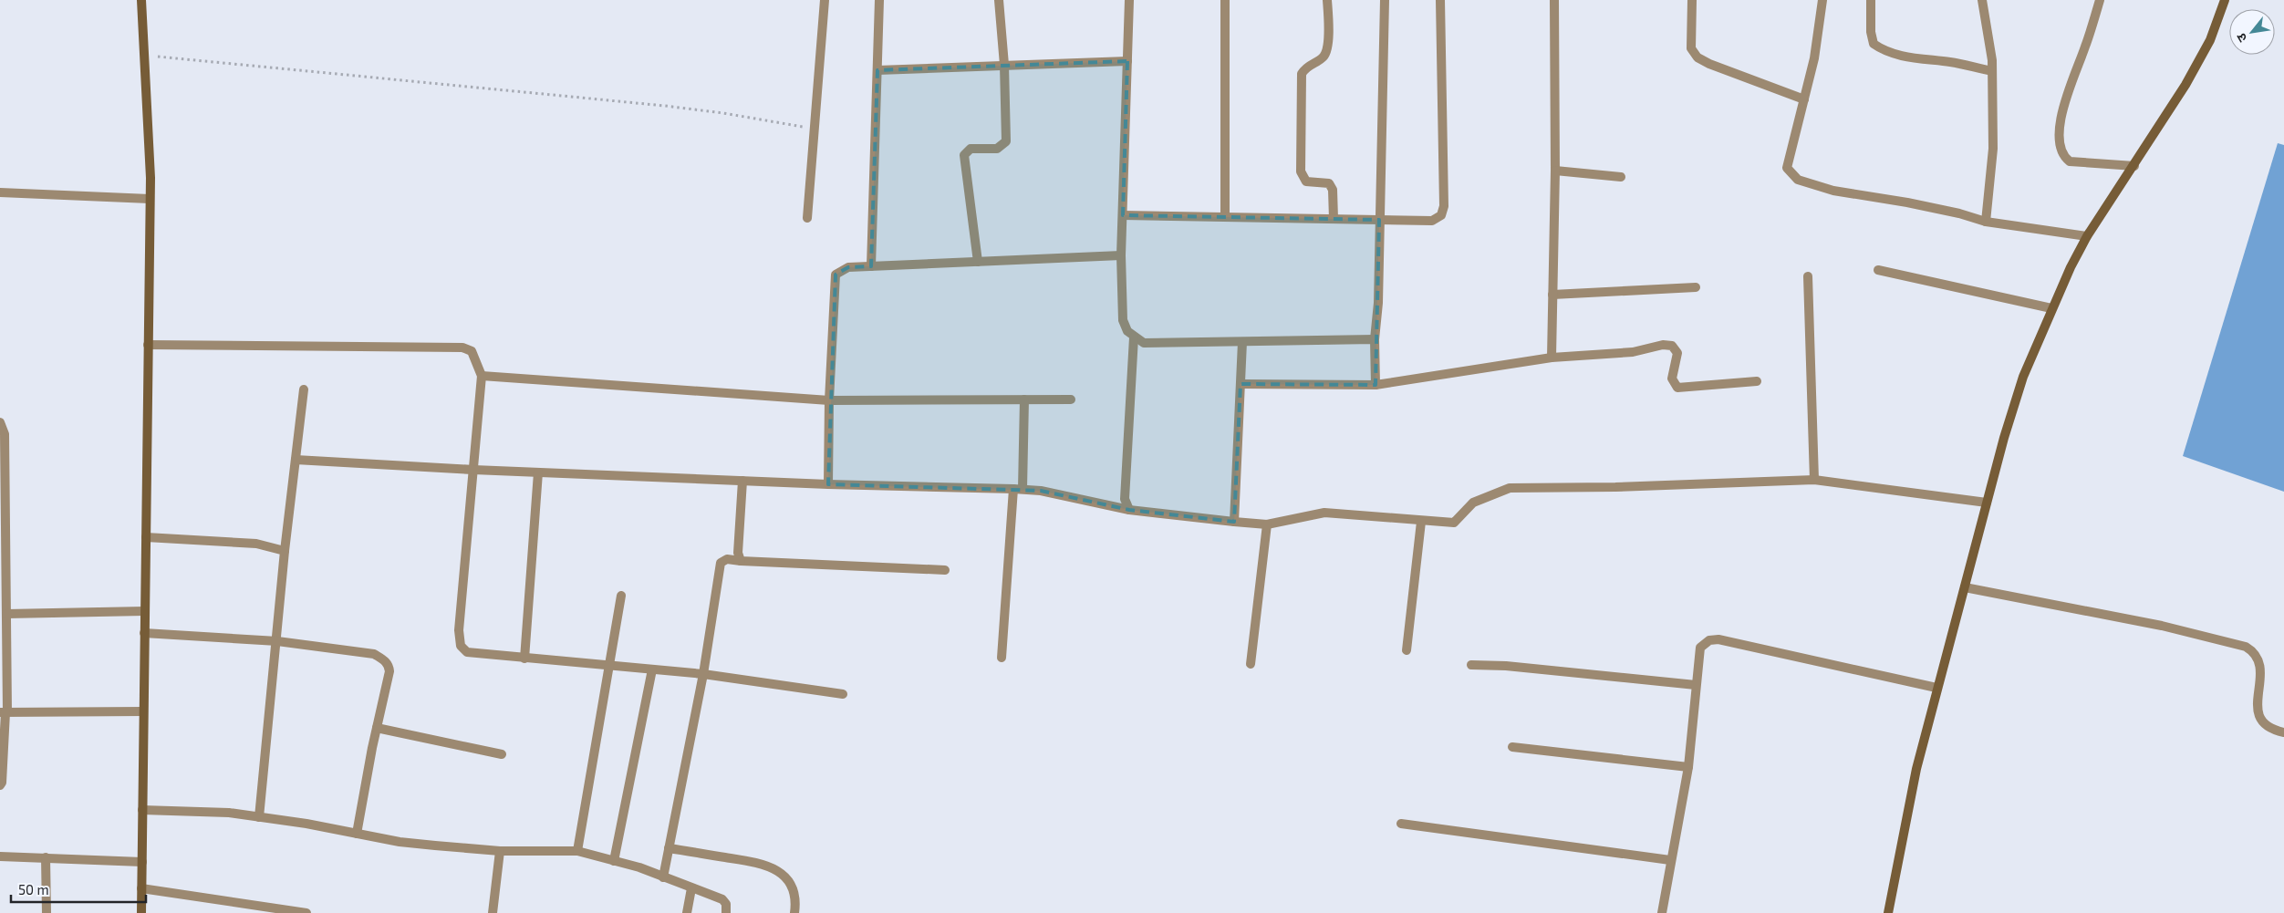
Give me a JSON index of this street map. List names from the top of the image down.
{
  "scale_bar": "50 m",
  "north": "bottom left"
}
